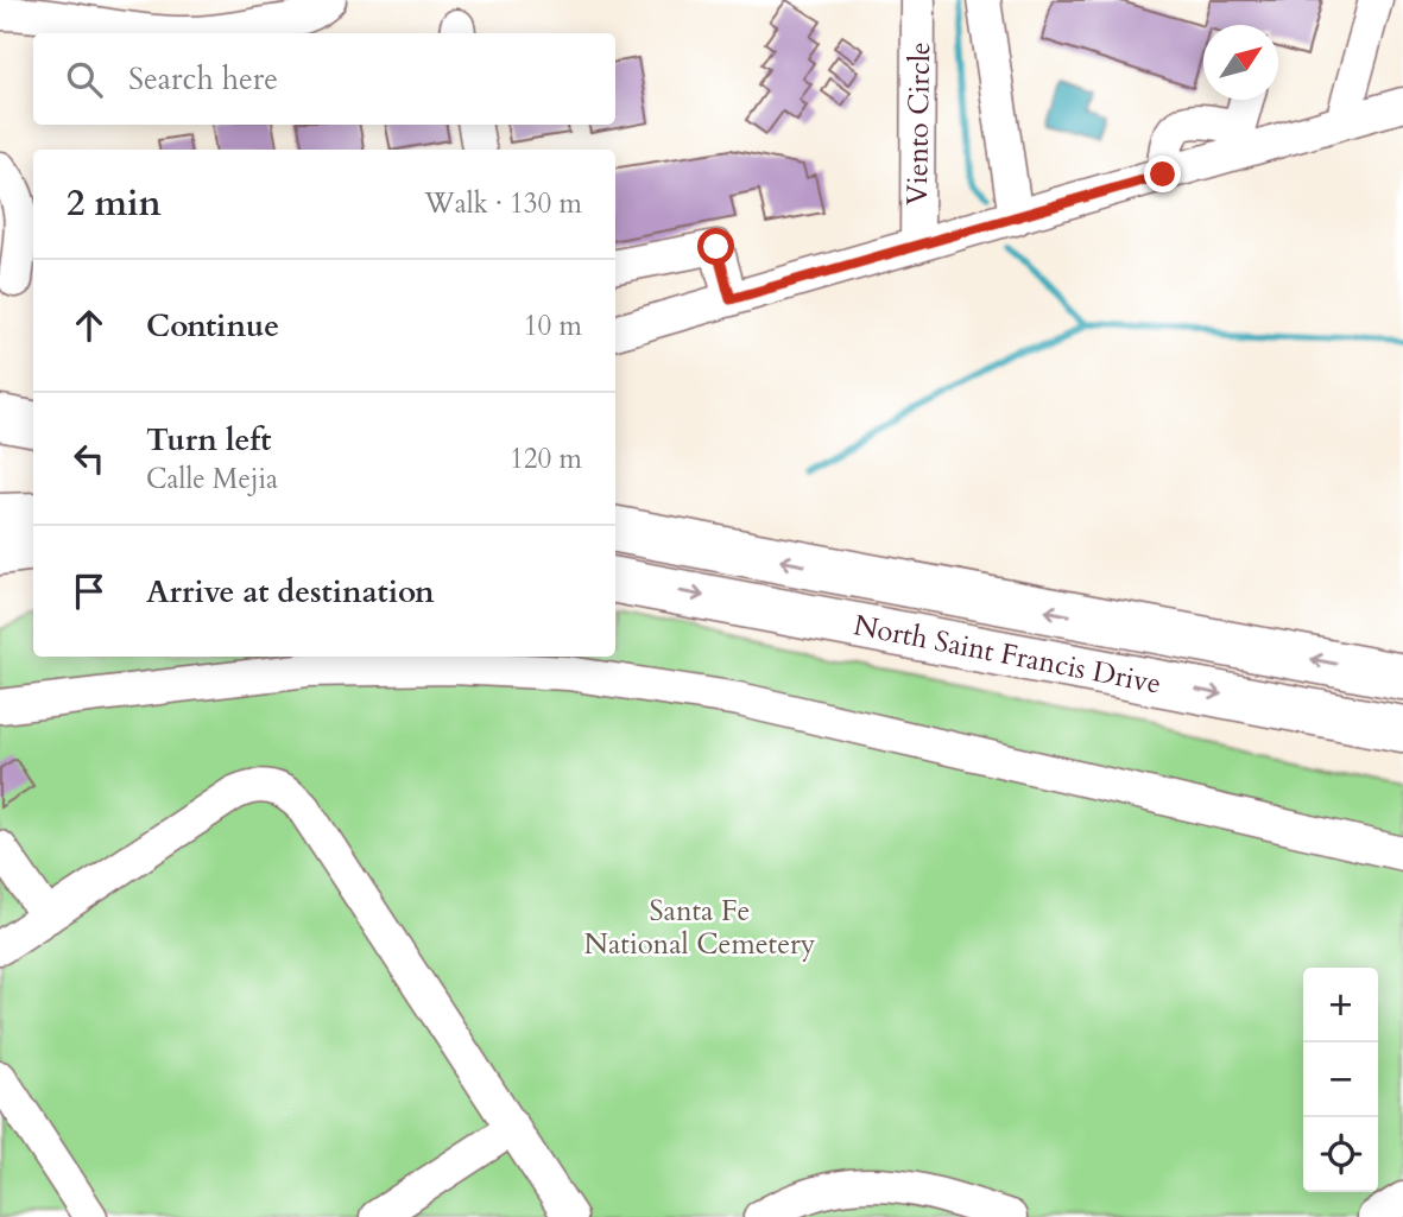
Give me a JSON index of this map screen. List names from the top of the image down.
{
  "streets": {
    "highway": ["North Saint Francis Drive"],
    "street": ["Viento Circle"]
  },
  "parks": ["Santa Fe National Cemetery"],
  "north": "top right",
  "page": {
    "search": "Search here",
    "heading": ["2 min", "Walk · 130 m"],
    "list": [
      ["Continue", "10 m"],
      ["Turn left", "Calle Mejia", "120 m"],
      "Arrive at destination"
    ],
    "map_buttons": ["+", "−"]
  }
}
